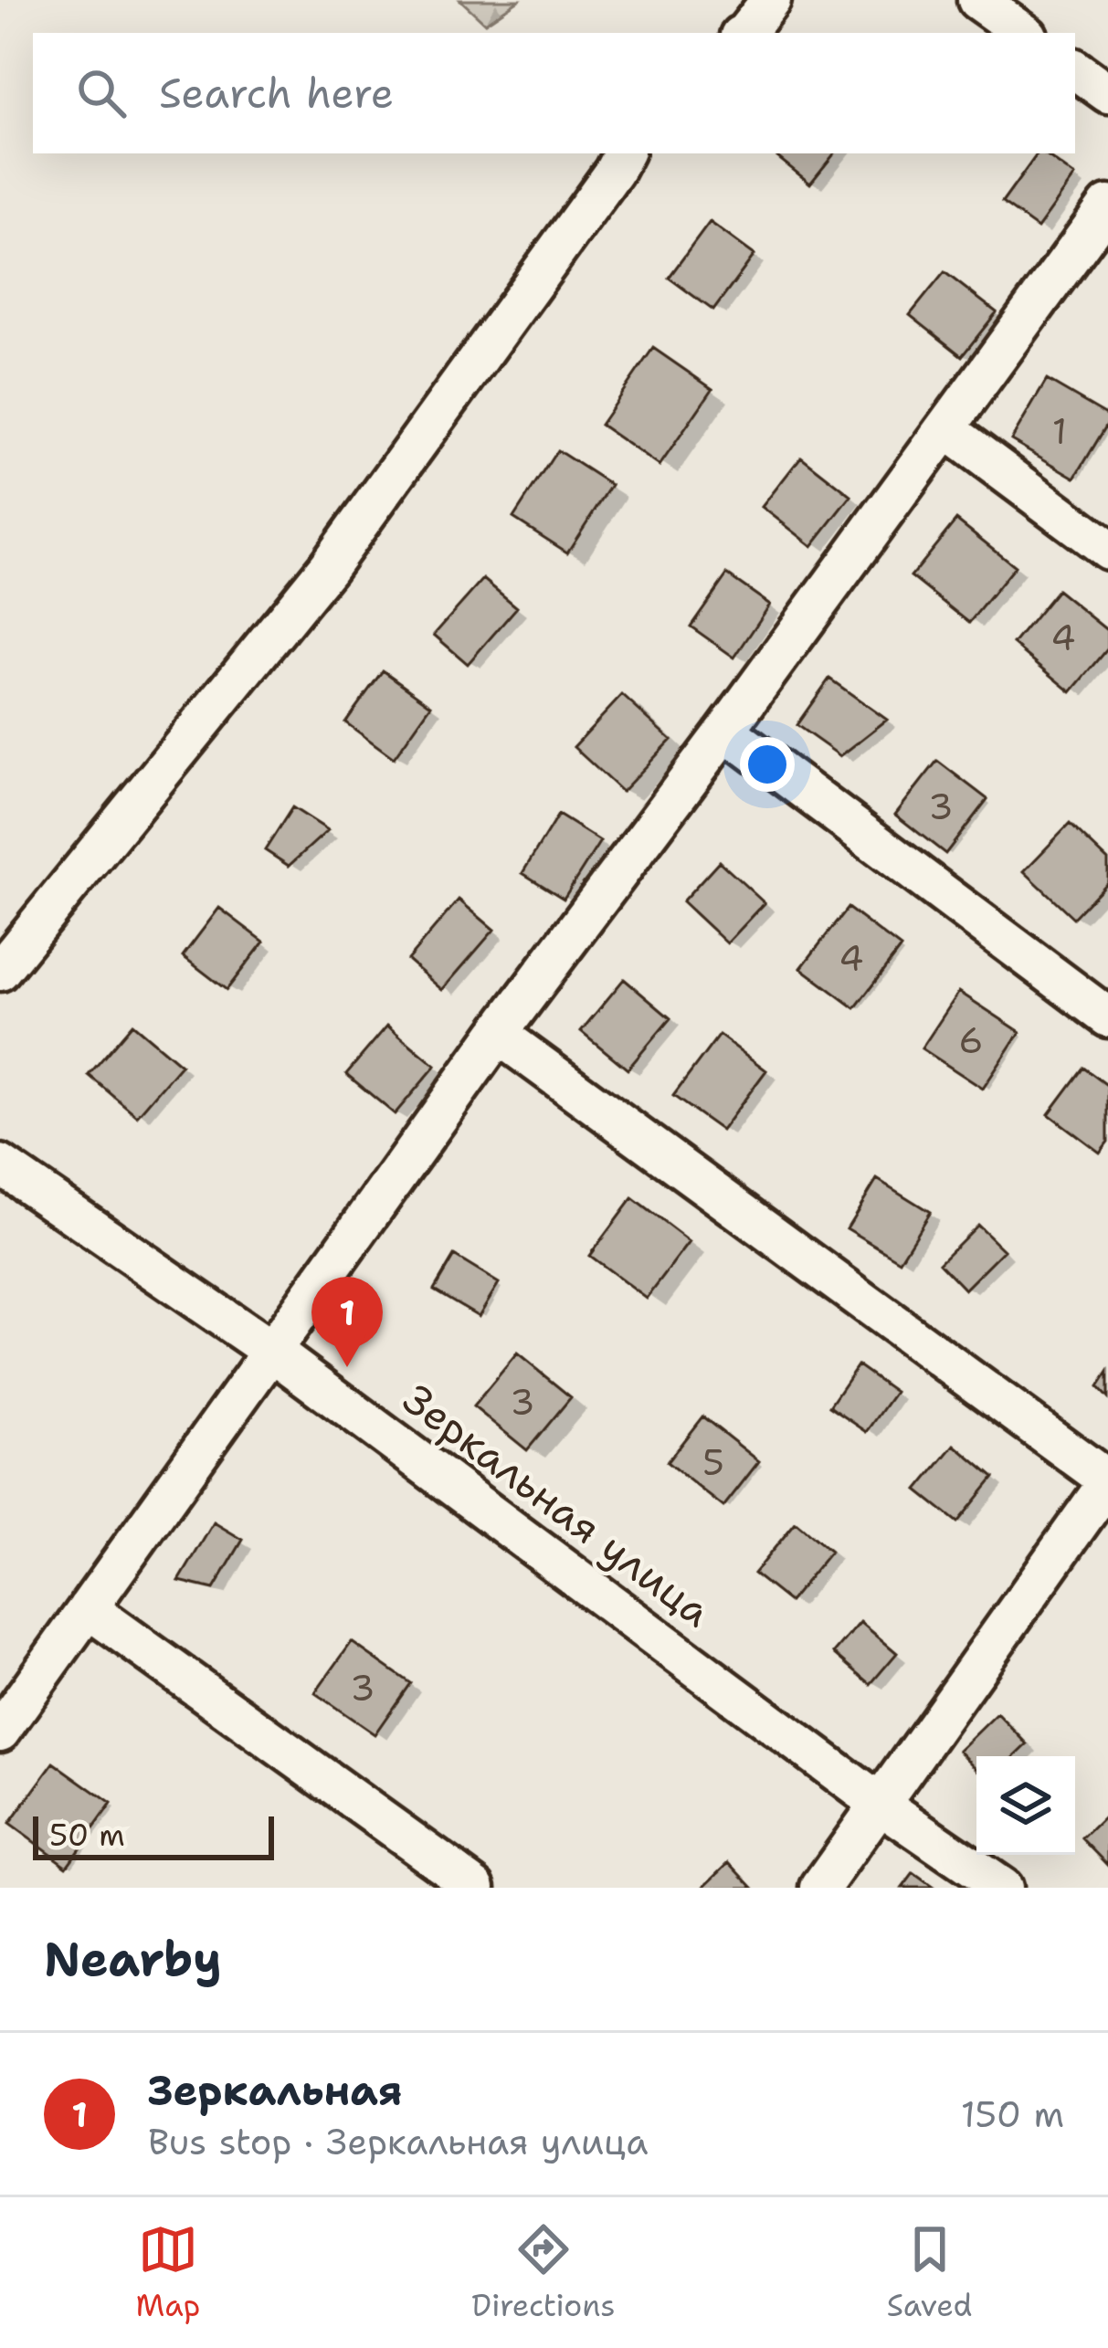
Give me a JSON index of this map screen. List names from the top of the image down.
{
  "streets": {
    "street": ["Зеркальная улица"]
  },
  "house_numbers": [
    "1",
    "4",
    "3",
    "4",
    "6",
    "3",
    "5",
    "3"
  ],
  "scale_bar": "50 m",
  "page": {
    "search": "Search here",
    "pins": "1",
    "scale": "50 m",
    "heading": "Nearby",
    "list": [
      {
        "mark": "1",
        "name": "Зеркальная",
        "note": "Bus stop · Зеркальная улица",
        "value": "150 m"
      }
    ],
    "nav": ["Map", "Directions", "Saved"]
  }
}
